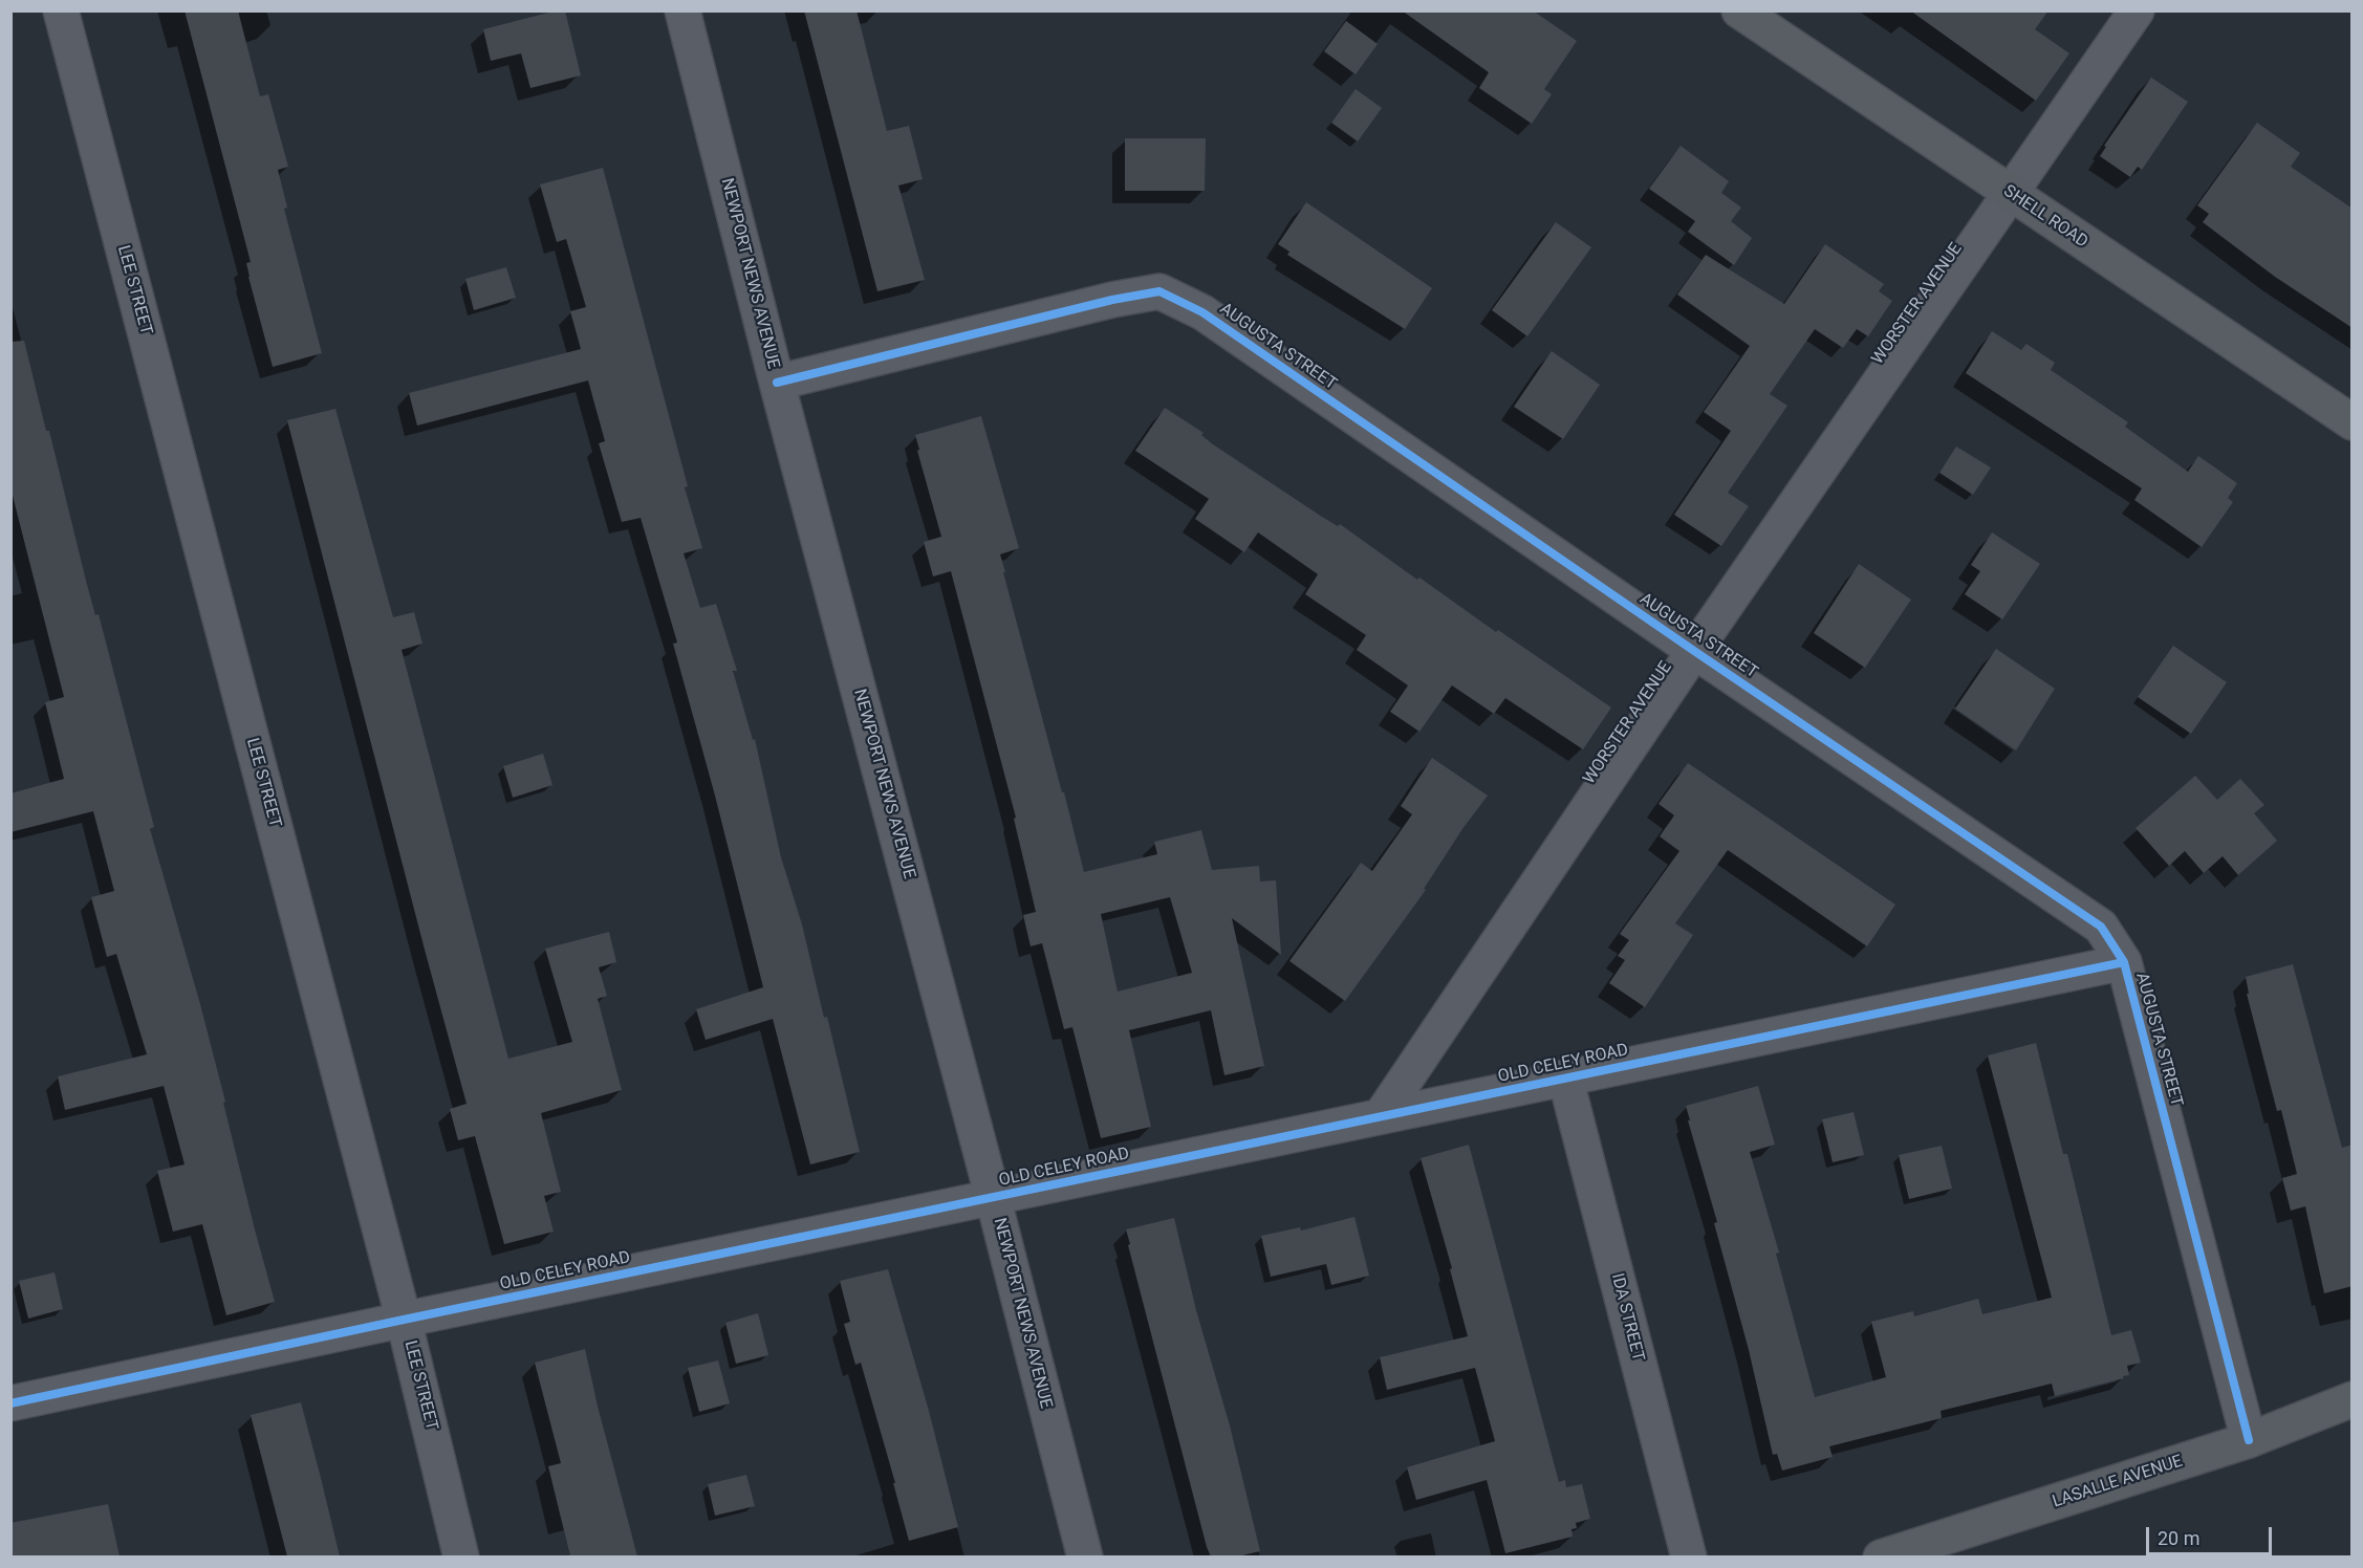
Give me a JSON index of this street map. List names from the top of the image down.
{
  "streets": {
    "street": [
      "SHELL ROAD",
      "NEWPORT NEWS AVENUE",
      "LEE STREET",
      "WORSTER AVENUE",
      "AUGUSTA STREET",
      "OLD CELEY ROAD",
      "IDA STREET",
      "LASALLE AVENUE"
    ]
  },
  "crossings": [
    ["SHELL ROAD", "WORSTER AVENUE"],
    ["NEWPORT NEWS AVENUE", "AUGUSTA STREET"],
    ["NEWPORT NEWS AVENUE", "OLD CELEY ROAD"],
    ["LEE STREET", "OLD CELEY ROAD"],
    ["WORSTER AVENUE", "AUGUSTA STREET"],
    ["WORSTER AVENUE", "OLD CELEY ROAD"],
    ["AUGUSTA STREET", "OLD CELEY ROAD"],
    ["AUGUSTA STREET", "LASALLE AVENUE"],
    ["OLD CELEY ROAD", "IDA STREET"]
  ],
  "scale_bar": "20 m"
}
